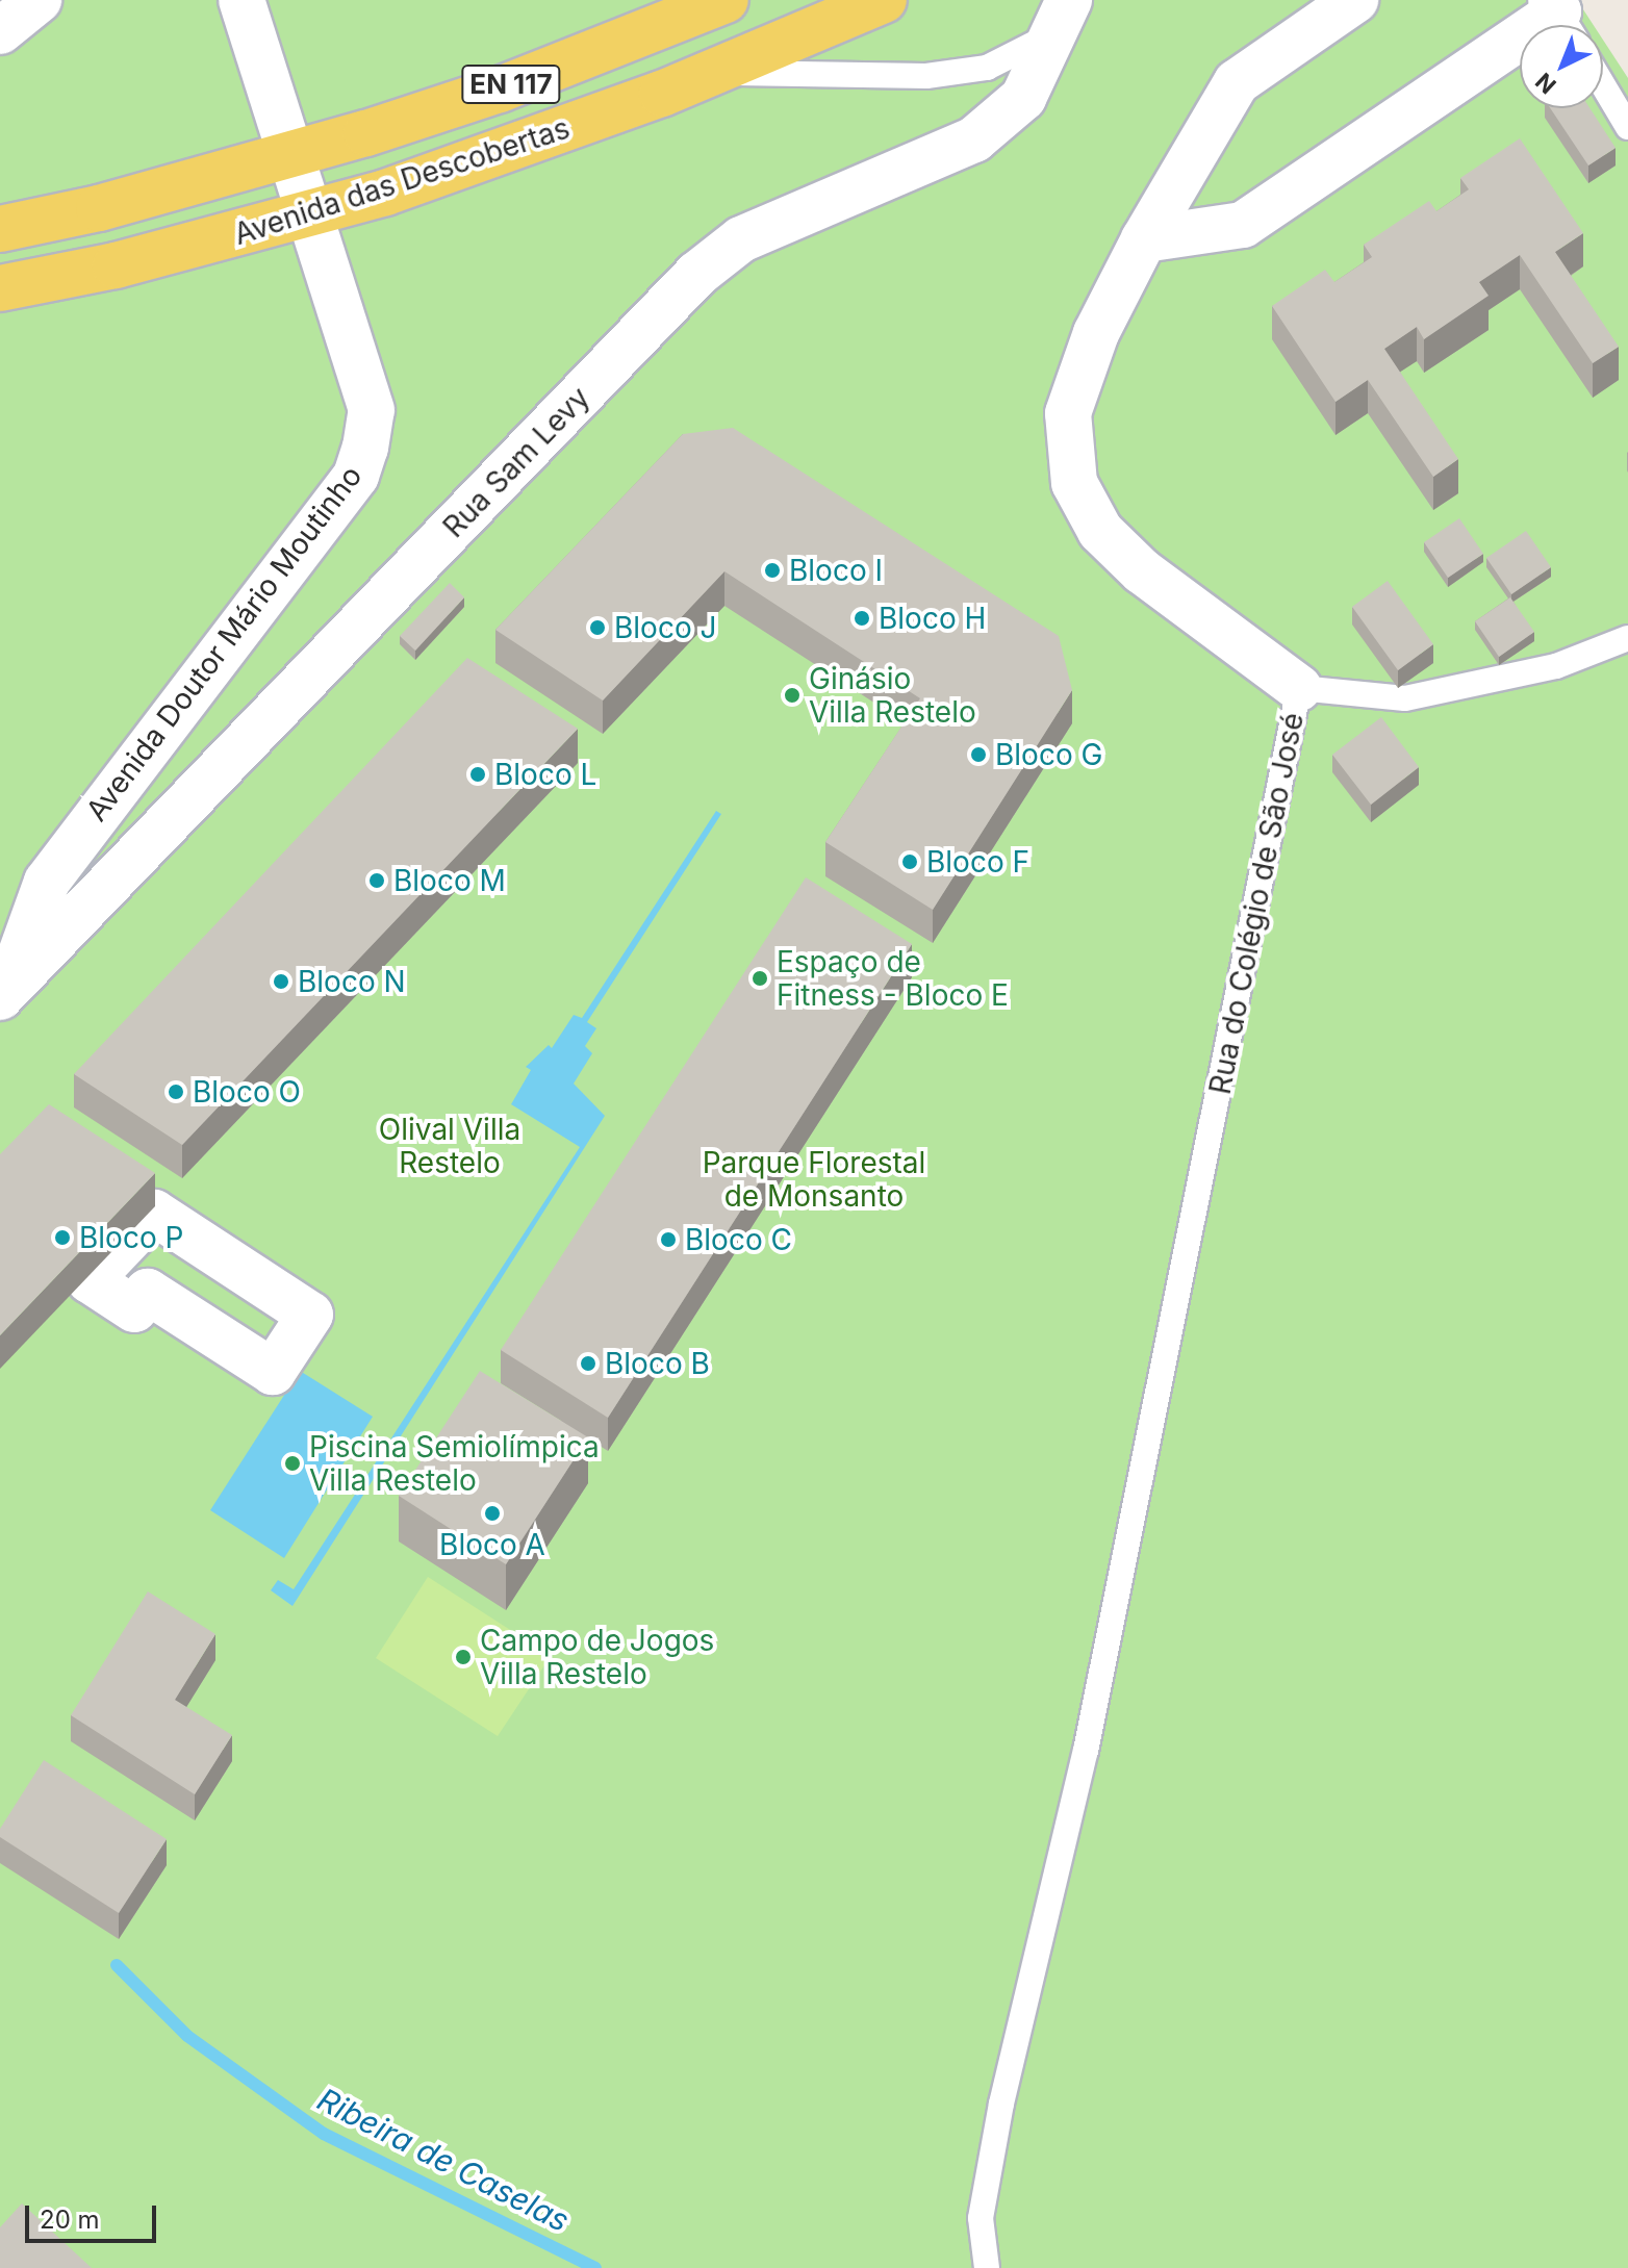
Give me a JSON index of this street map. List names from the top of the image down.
{
  "streets": {
    "main road": ["EN 117", "Avenida das Descobertas"],
    "street": ["Rua Sam Levy", "Avenida Doutor Mário Moutinho", "Rua do Colégio de São José"]
  },
  "crossings": [
    ["Avenida das Descobertas", "Avenida Doutor Mário Moutinho"],
    ["Rua Sam Levy", "Avenida Doutor Mário Moutinho"]
  ],
  "water": ["Ribeira de Caselas"],
  "parks": ["Olival Villa Restelo", "Parque Florestal de Monsanto"],
  "places": [
    "Bloco I",
    "Bloco H",
    "Bloco J",
    "Ginásio Villa Restelo",
    "Bloco G",
    "Bloco L",
    "Bloco F",
    "Bloco M",
    "Espaço de Fitness - Bloco E",
    "Bloco N",
    "Bloco O",
    "Bloco P",
    "Bloco C",
    "Bloco B",
    "Piscina Semiolímpica Villa Restelo",
    "Bloco A",
    "Campo de Jogos Villa Restelo"
  ],
  "scale_bar": "20 m",
  "north": "bottom left"
}
